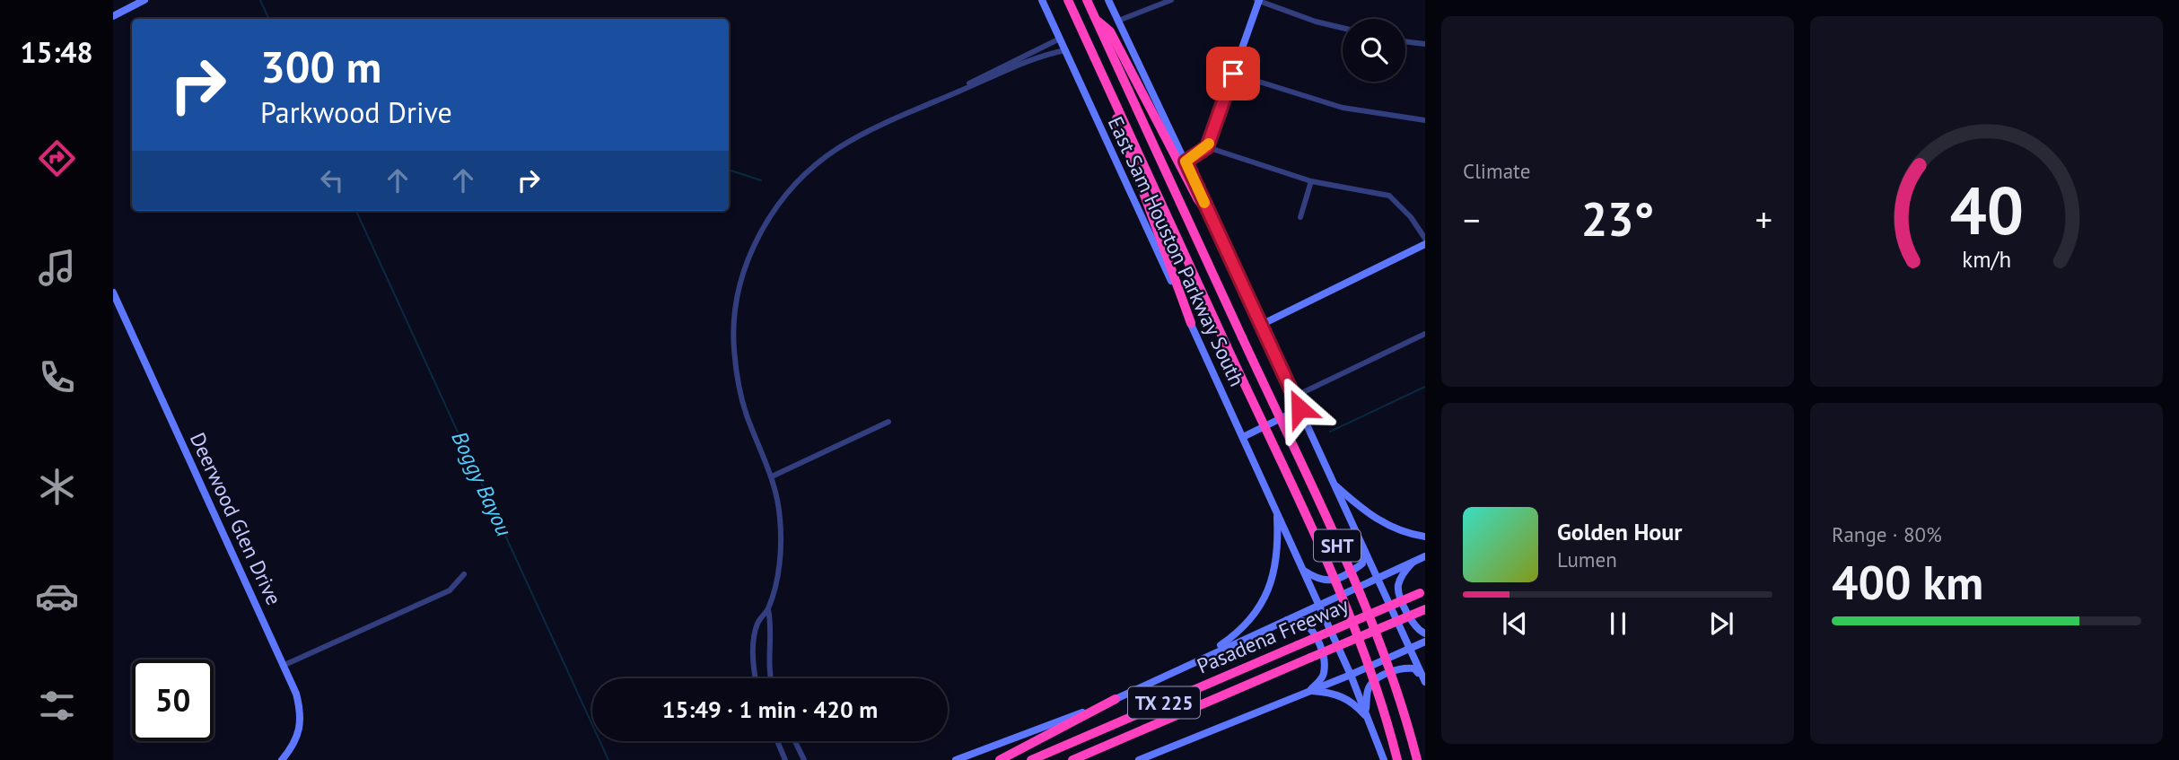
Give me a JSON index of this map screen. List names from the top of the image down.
{
  "streets": {
    "highway": ["SHT", "Pasadena Freeway", "TX 225"],
    "main road": ["East Sam Houston Parkway South", "Deerwood Glen Drive"]
  },
  "water": ["Boggy Bayou"],
  "page": {
    "tabs": "15:48",
    "tile": [
      "Climate",
      ["Range · 80%", "400 km"]
    ],
    "turn": ["300 m", "Parkwood Drive"],
    "heat": ["−", "23°", "+"],
    "song": ["Golden Hour", "Lumen"],
    "limit": "50",
    "trip": "15:49 · 1 min · 420 m",
    "gauge": ["40", "km/h"]
  }
}
